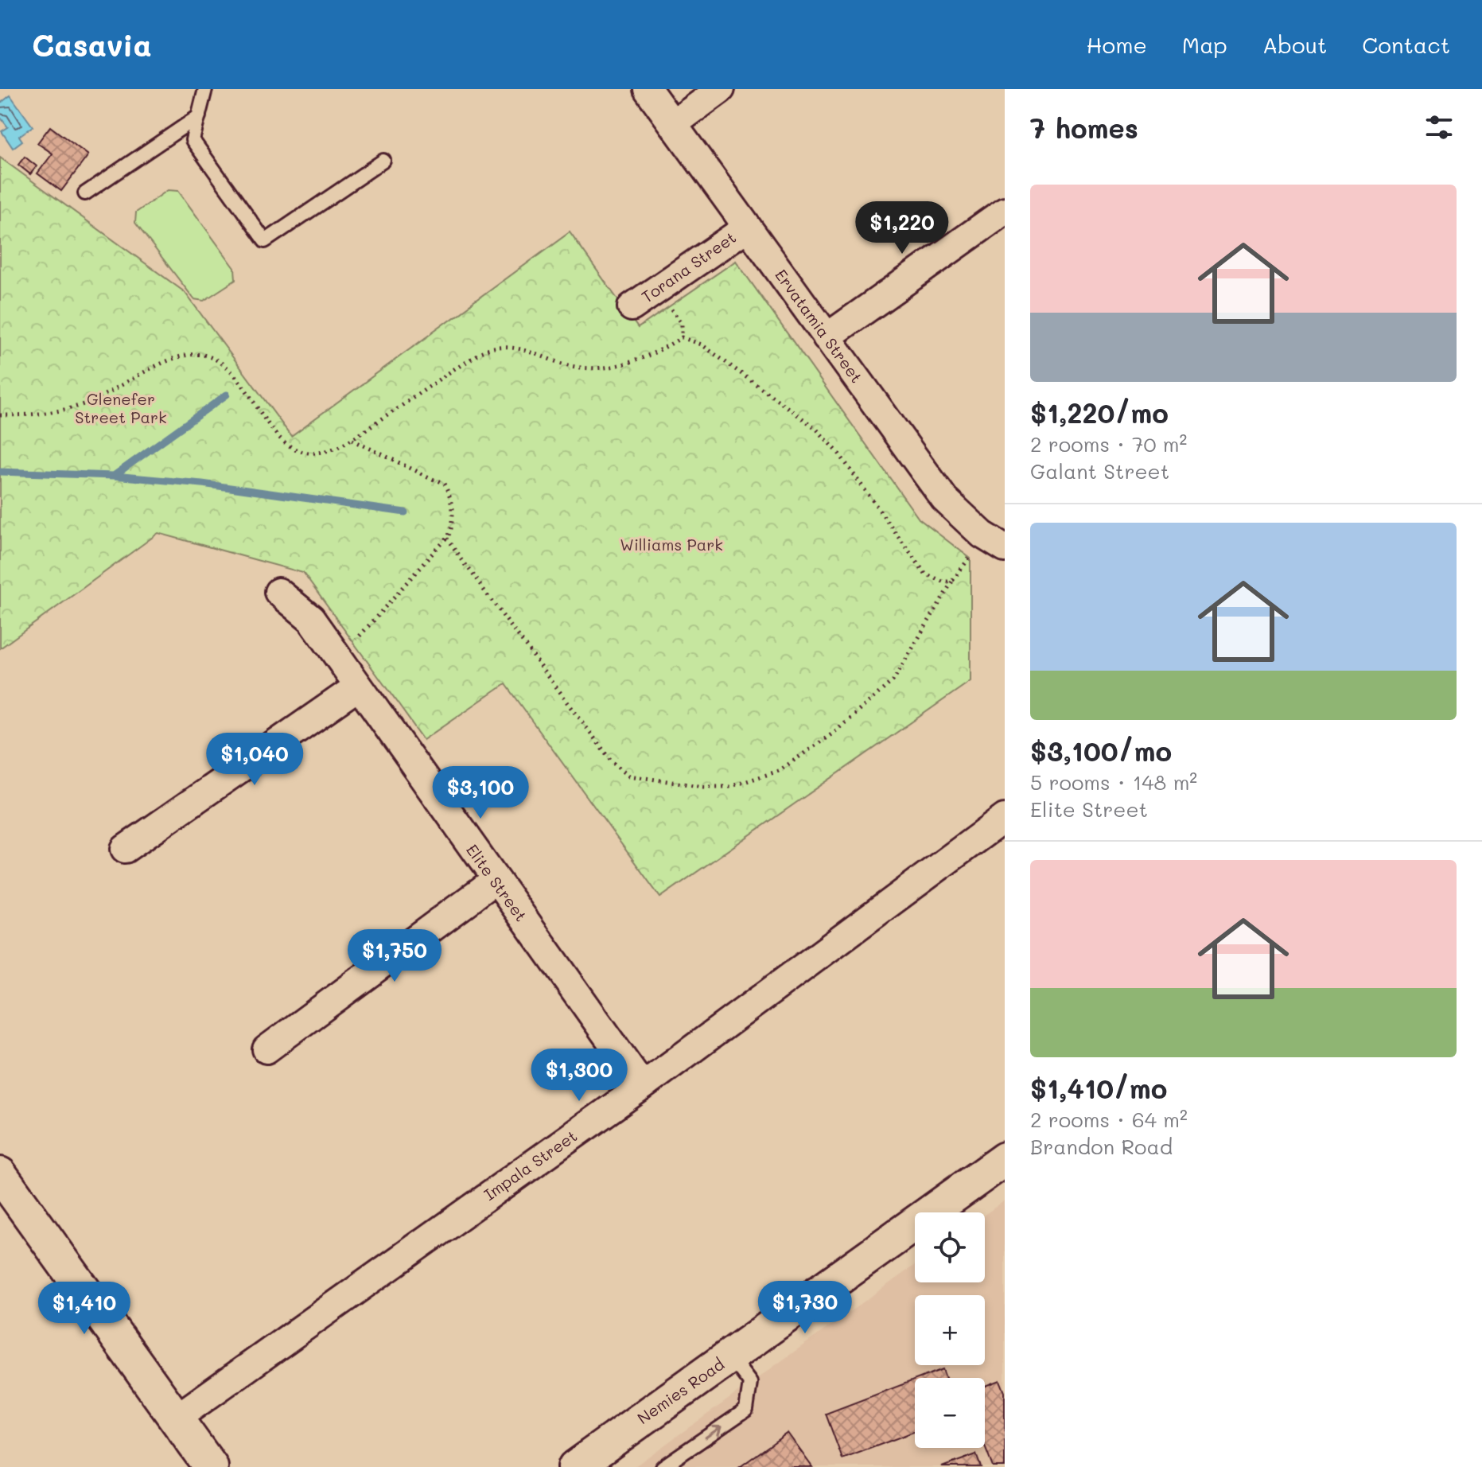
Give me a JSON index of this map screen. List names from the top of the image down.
{
  "streets": {
    "street": [
      "Torana Street",
      "Ervatamia Street",
      "Elite Street",
      "Impala Street",
      "Nemies Road"
    ]
  },
  "crossings": [
    ["Torana Street", "Ervatamia Street"],
    ["Elite Street", "Impala Street"]
  ],
  "parks": ["Glenefer Street Park", "Williams Park"],
  "page": {
    "header": "Casavia",
    "nav": [
      "Home",
      "Map",
      "About",
      "Contact"
    ],
    "heading": "7 homes",
    "list": [
      {
        "name": "$1,220/mo",
        "note": "2 rooms · 70 m² · Galant Street"
      },
      {
        "name": "$3,100/mo",
        "note": "5 rooms · 148 m² · Elite Street"
      },
      {
        "name": "$1,410/mo",
        "note": "2 rooms · 64 m² · Brandon Road"
      }
    ],
    "price": [
      "$1,220",
      "$1,040",
      "$3,100",
      "$1,750",
      "$1,300",
      "$1,730",
      "$1,410"
    ],
    "map_buttons": ["+", "−"]
  }
}
